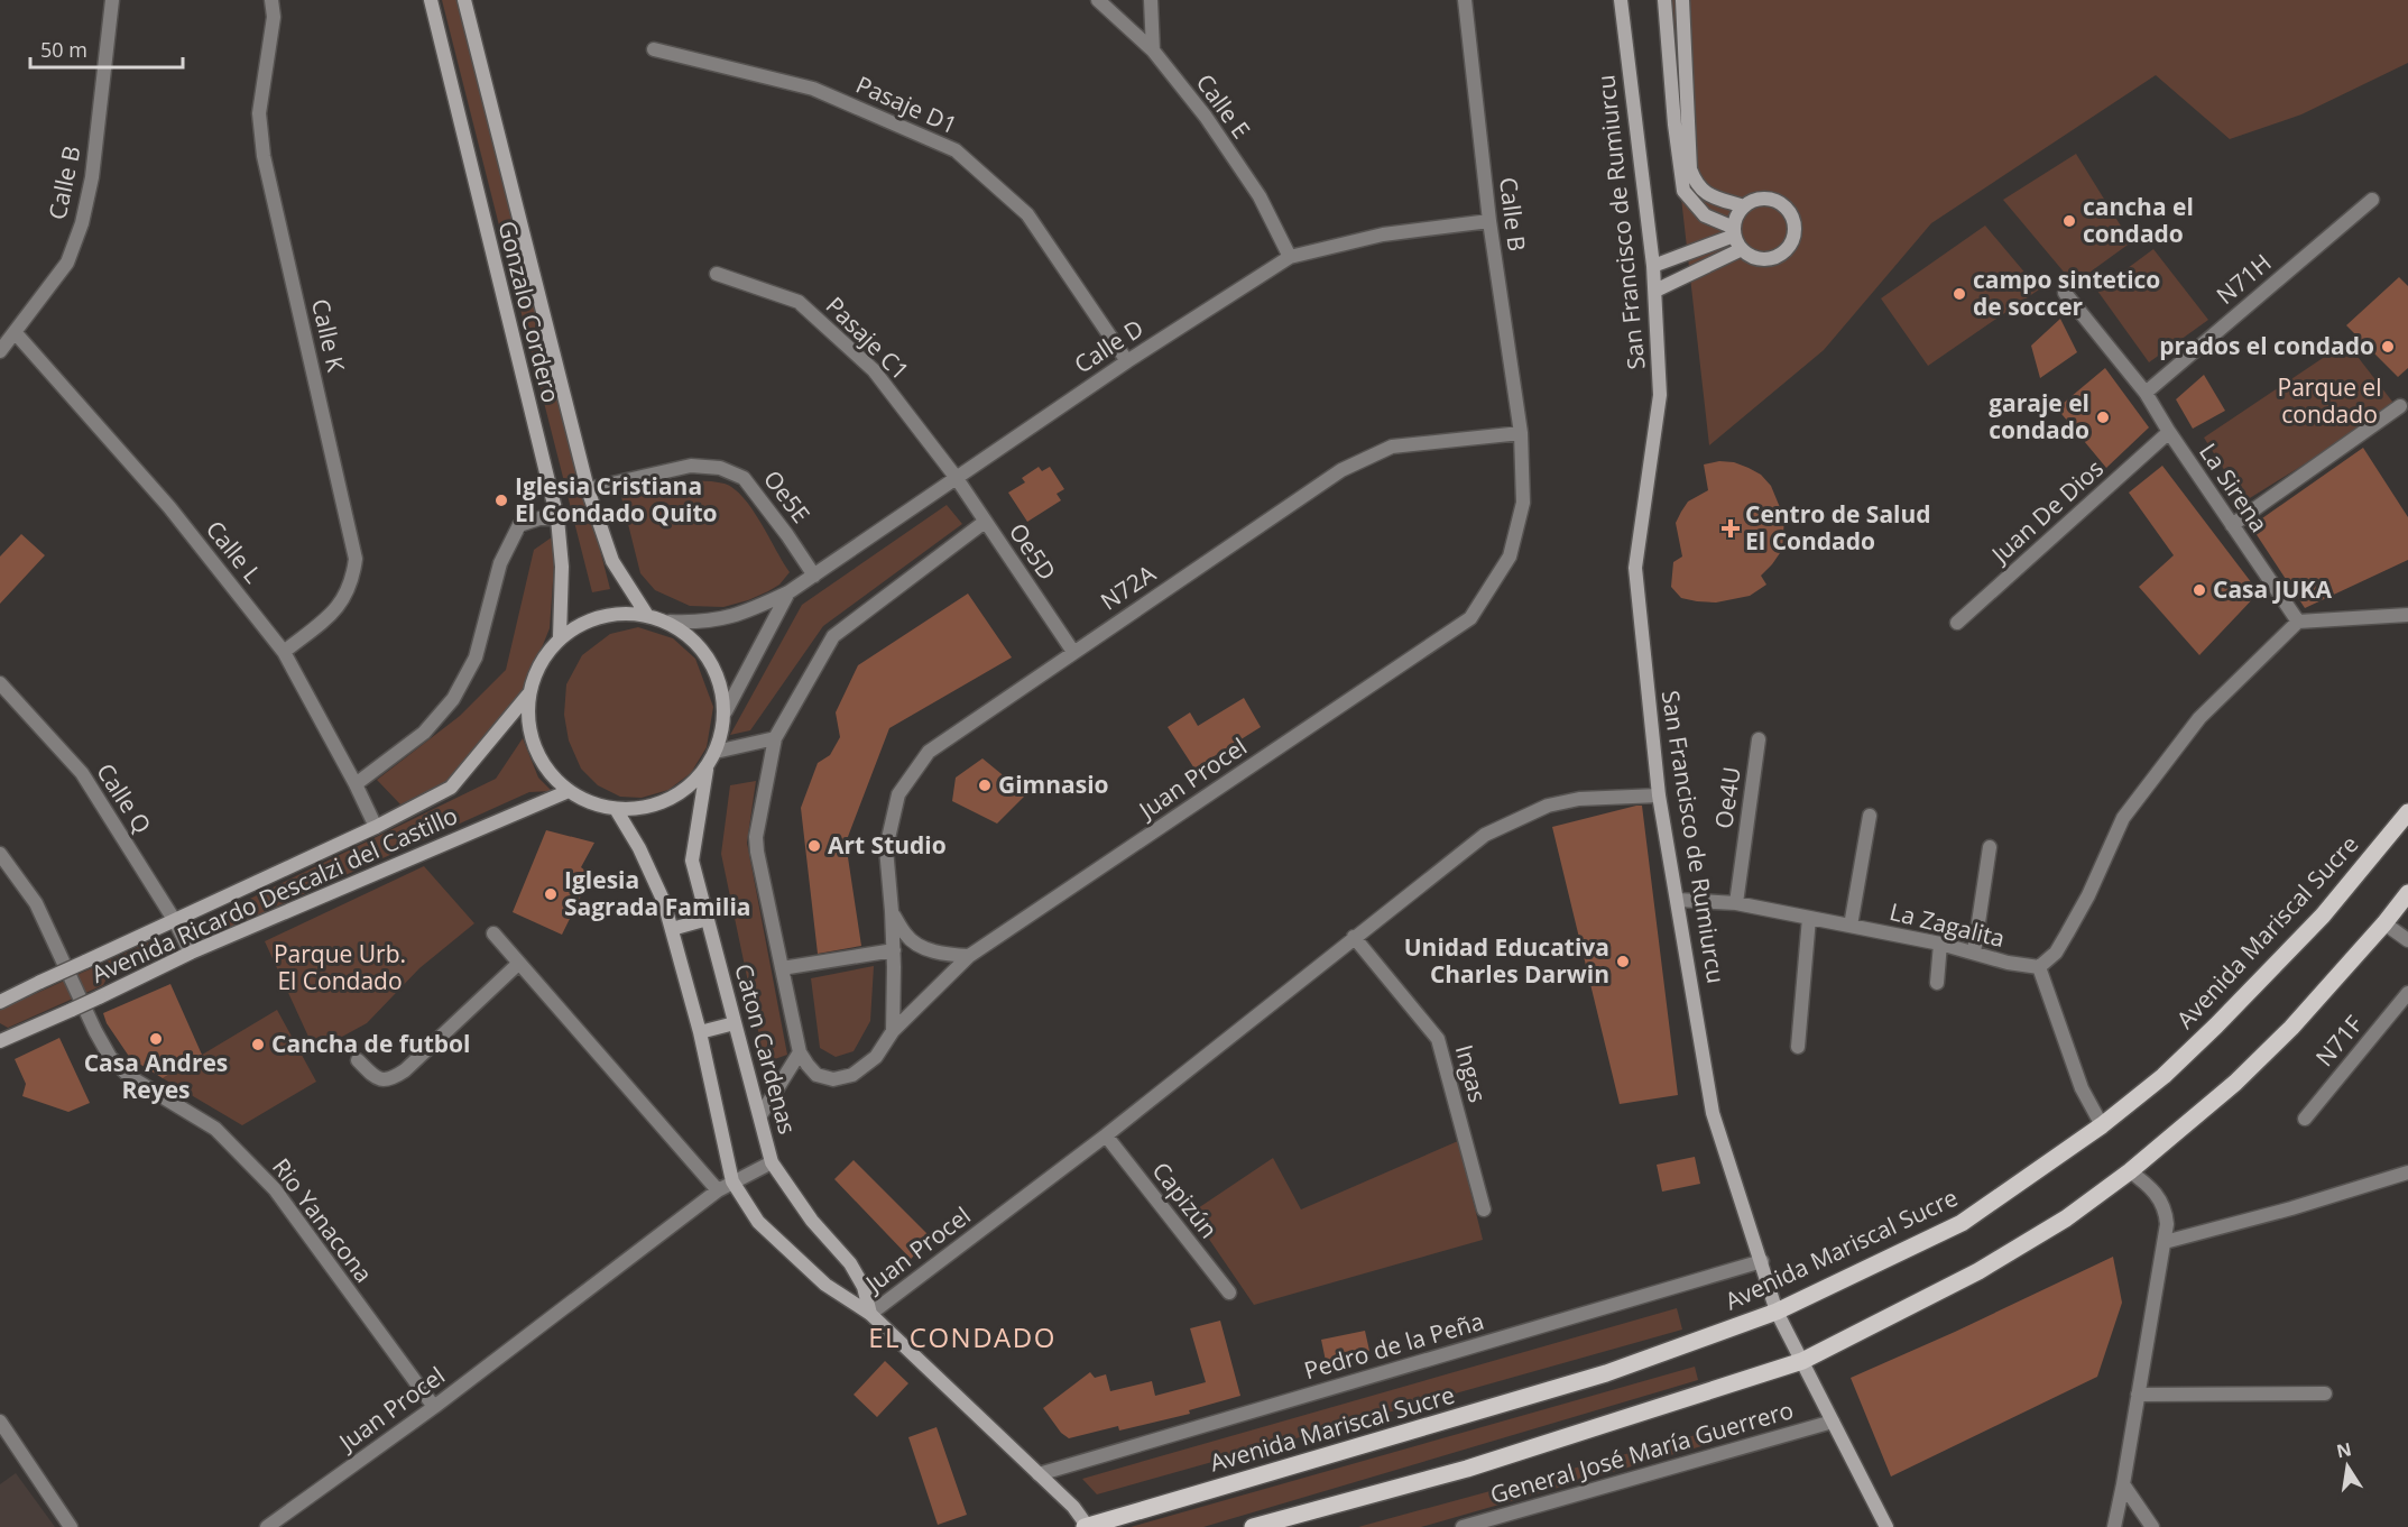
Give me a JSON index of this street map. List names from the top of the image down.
{
  "streets": {
    "main road": ["Avenida Mariscal Sucre"],
    "street": [
      "Pasaje D1",
      "Calle E",
      "Calle B",
      "San Francisco de Rumiurcu",
      "N71H",
      "Gonzalo Cordero",
      "Calle K",
      "Pasaje C1",
      "Calle D",
      "La Sirena",
      "Oe5E",
      "Juan De Dios",
      "Calle L",
      "Oe5D",
      "N72A",
      "Juan Procel",
      "Oe4U",
      "Calle Q",
      "Avenida Ricardo Descalzi del Castillo",
      "La Zagalita",
      "N71F",
      "Caton Cardenas",
      "Ingas",
      "Capizún",
      "Rio Yanacona",
      "Pedro de la Peña",
      "General José María Guerrero"
    ]
  },
  "crossings": [
    ["Pasaje D1", "Calle D"],
    ["Calle E", "Calle D"],
    ["Calle B", "Calle D"],
    ["Calle B", "Calle L"],
    ["Calle B", "N72A"],
    ["Calle B", "Juan Procel"],
    ["San Francisco de Rumiurcu", "Juan Procel"],
    ["San Francisco de Rumiurcu", "La Zagalita"],
    ["San Francisco de Rumiurcu", "Avenida Mariscal Sucre"],
    ["San Francisco de Rumiurcu", "Pedro de la Peña"],
    ["San Francisco de Rumiurcu", "General José María Guerrero"],
    ["N71H", "La Sirena"],
    ["Gonzalo Cordero", "Calle D"],
    ["Gonzalo Cordero", "Oe5E"],
    ["Gonzalo Cordero", "Avenida Ricardo Descalzi del Castillo"],
    ["Gonzalo Cordero", "Caton Cardenas"],
    ["Calle K", "Calle L"],
    ["Pasaje C1", "Calle D"],
    ["Pasaje C1", "Oe5D"],
    ["Calle D", "Oe5E"],
    ["Calle D", "Oe5D"],
    ["Calle D", "Avenida Ricardo Descalzi del Castillo"],
    ["Calle D", "Caton Cardenas"],
    ["La Sirena", "Juan De Dios"],
    ["Calle L", "Avenida Ricardo Descalzi del Castillo"],
    ["Oe5D", "N72A"],
    ["N72A", "Juan Procel"],
    ["Juan Procel", "Caton Cardenas"],
    ["Juan Procel", "Ingas"],
    ["Juan Procel", "Capizún"],
    ["Juan Procel", "Rio Yanacona"],
    ["Oe4U", "La Zagalita"],
    ["Calle Q", "Avenida Ricardo Descalzi del Castillo"],
    ["Avenida Ricardo Descalzi del Castillo", "Caton Cardenas"],
    ["Avenida Mariscal Sucre", "Caton Cardenas"],
    ["Caton Cardenas", "Pedro de la Peña"]
  ],
  "districts": ["EL CONDADO"],
  "parks": ["Parque el condado", "Parque Urb. El Condado"],
  "places": {
    "other": [
      "cancha el condado",
      "campo sintetico de soccer",
      "prados el condado",
      "garaje el condado",
      "Iglesia Cristiana El Condado Quito",
      "Casa JUKA",
      "Gimnasio",
      "Art Studio",
      "Iglesia Sagrada Familia",
      "Unidad Educativa Charles Darwin",
      "Casa Andres Reyes",
      "Cancha de futbol"
    ],
    "health": ["Centro de Salud El Condado"]
  },
  "scale_bar": "50 m",
  "north": "top"
}
